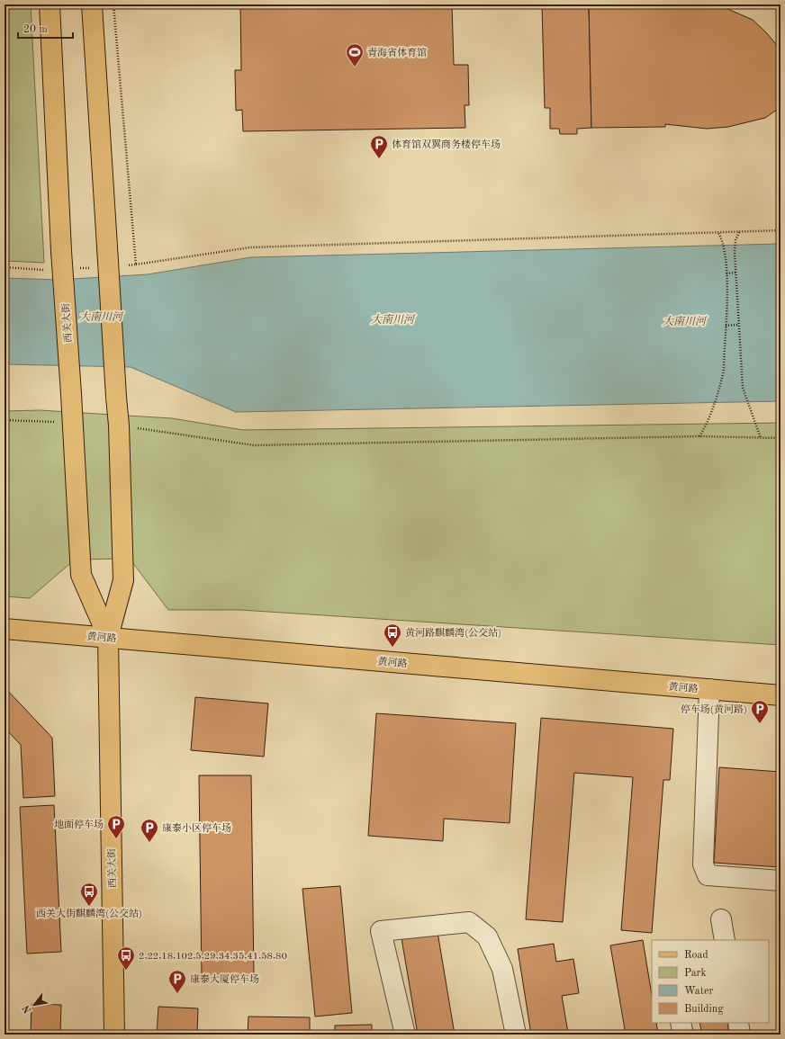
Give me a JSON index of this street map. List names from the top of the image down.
{
  "streets": {
    "main road": ["西关大街", "黄河路"]
  },
  "crossings": [
    ["西关大街", "黄河路"]
  ],
  "water": ["大南川河"],
  "places": {
    "sports": ["青海省体育馆"],
    "parking": [
      "体育馆双翼商务楼停车场",
      "停车场(黄河路)",
      "地面停车场",
      "康泰小区停车场",
      "康泰大厦停车场"
    ],
    "bus stop": ["黄河路麒麟湾(公交站)", "西关大街麒麟湾(公交站)", "2,22,18,102,5,29,34,35,41,58,80"]
  },
  "legend": [
    "Road",
    "Park",
    "Water",
    "Building"
  ],
  "scale_bar": "20 m",
  "north": "bottom left"
}
